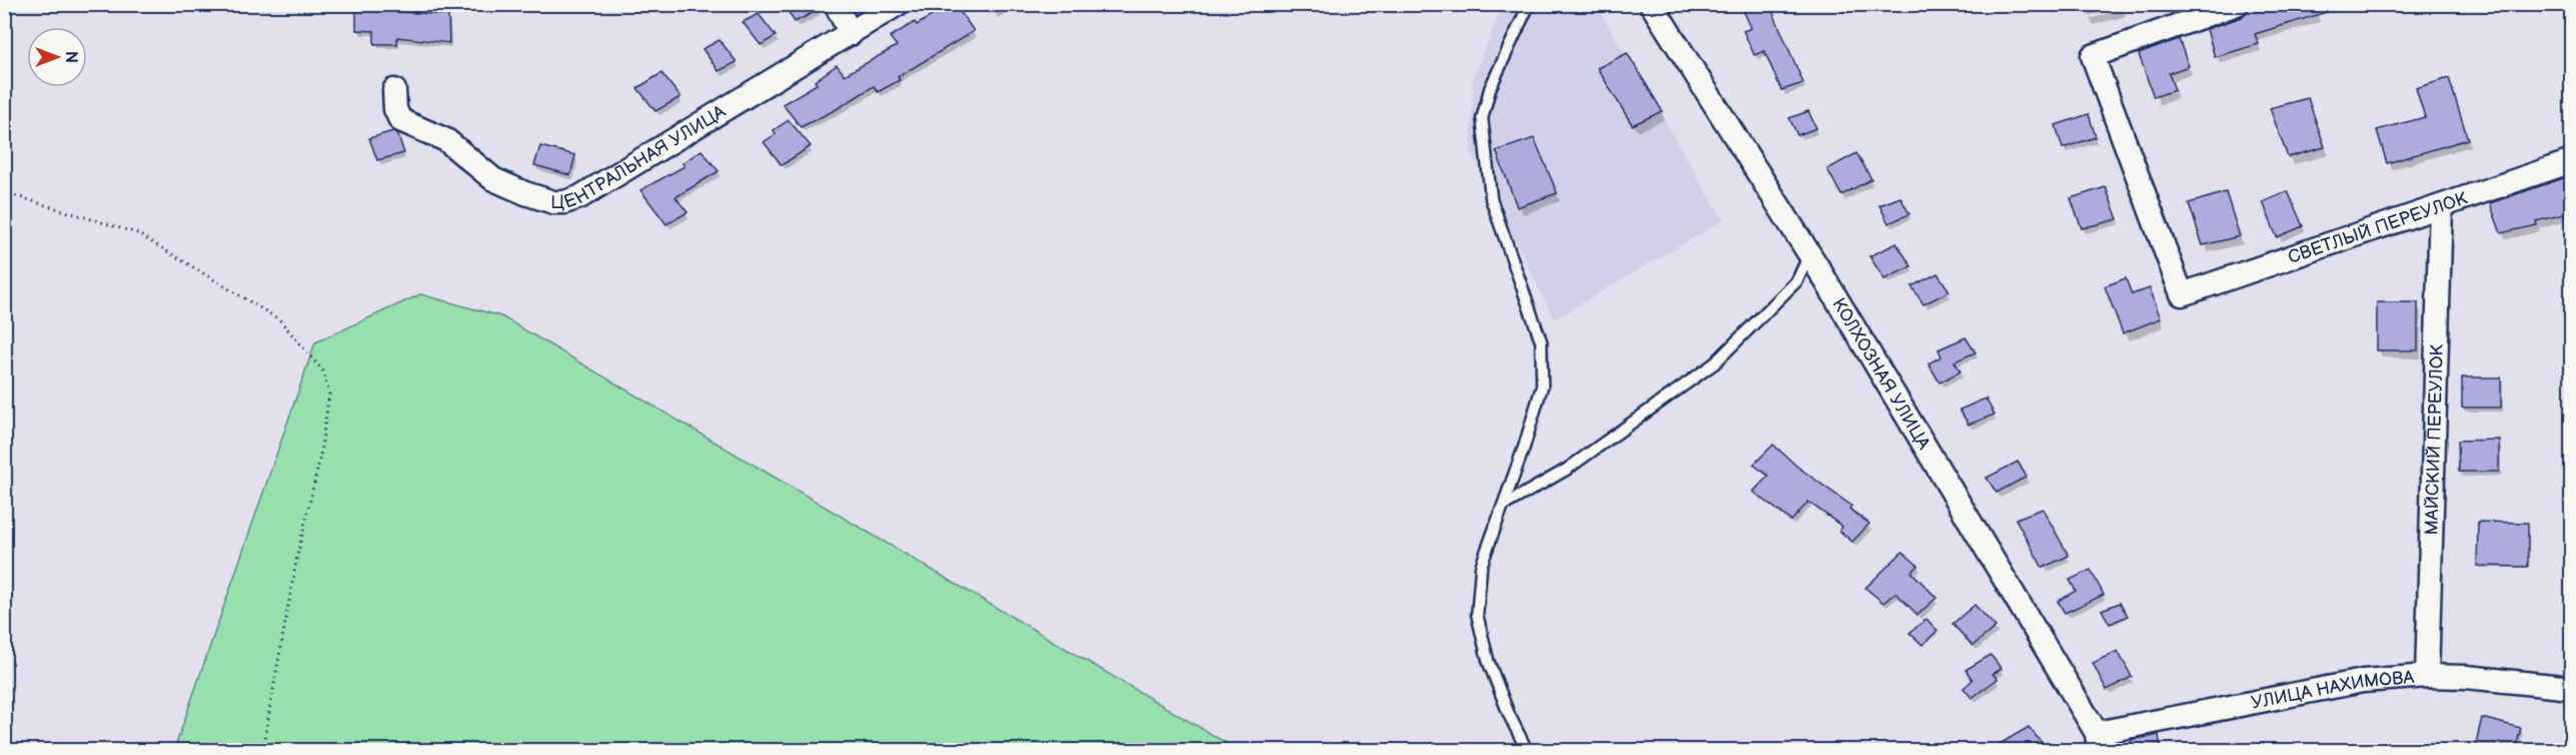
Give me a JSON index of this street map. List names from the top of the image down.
{
  "streets": {
    "street": [
      "ЦЕНТРАЛЬНАЯ УЛИЦА",
      "СВЕТЛЫЙ ПЕРЕУЛОК",
      "КОЛХОЗНАЯ УЛИЦА",
      "МАЙСКИЙ ПЕРЕУЛОК",
      "УЛИЦА НАХИМОВА"
    ]
  },
  "crossings": [
    ["СВЕТЛЫЙ ПЕРЕУЛОК", "МАЙСКИЙ ПЕРЕУЛОК"],
    ["КОЛХОЗНАЯ УЛИЦА", "УЛИЦА НАХИМОВА"],
    ["МАЙСКИЙ ПЕРЕУЛОК", "УЛИЦА НАХИМОВА"]
  ],
  "north": "right"
}
